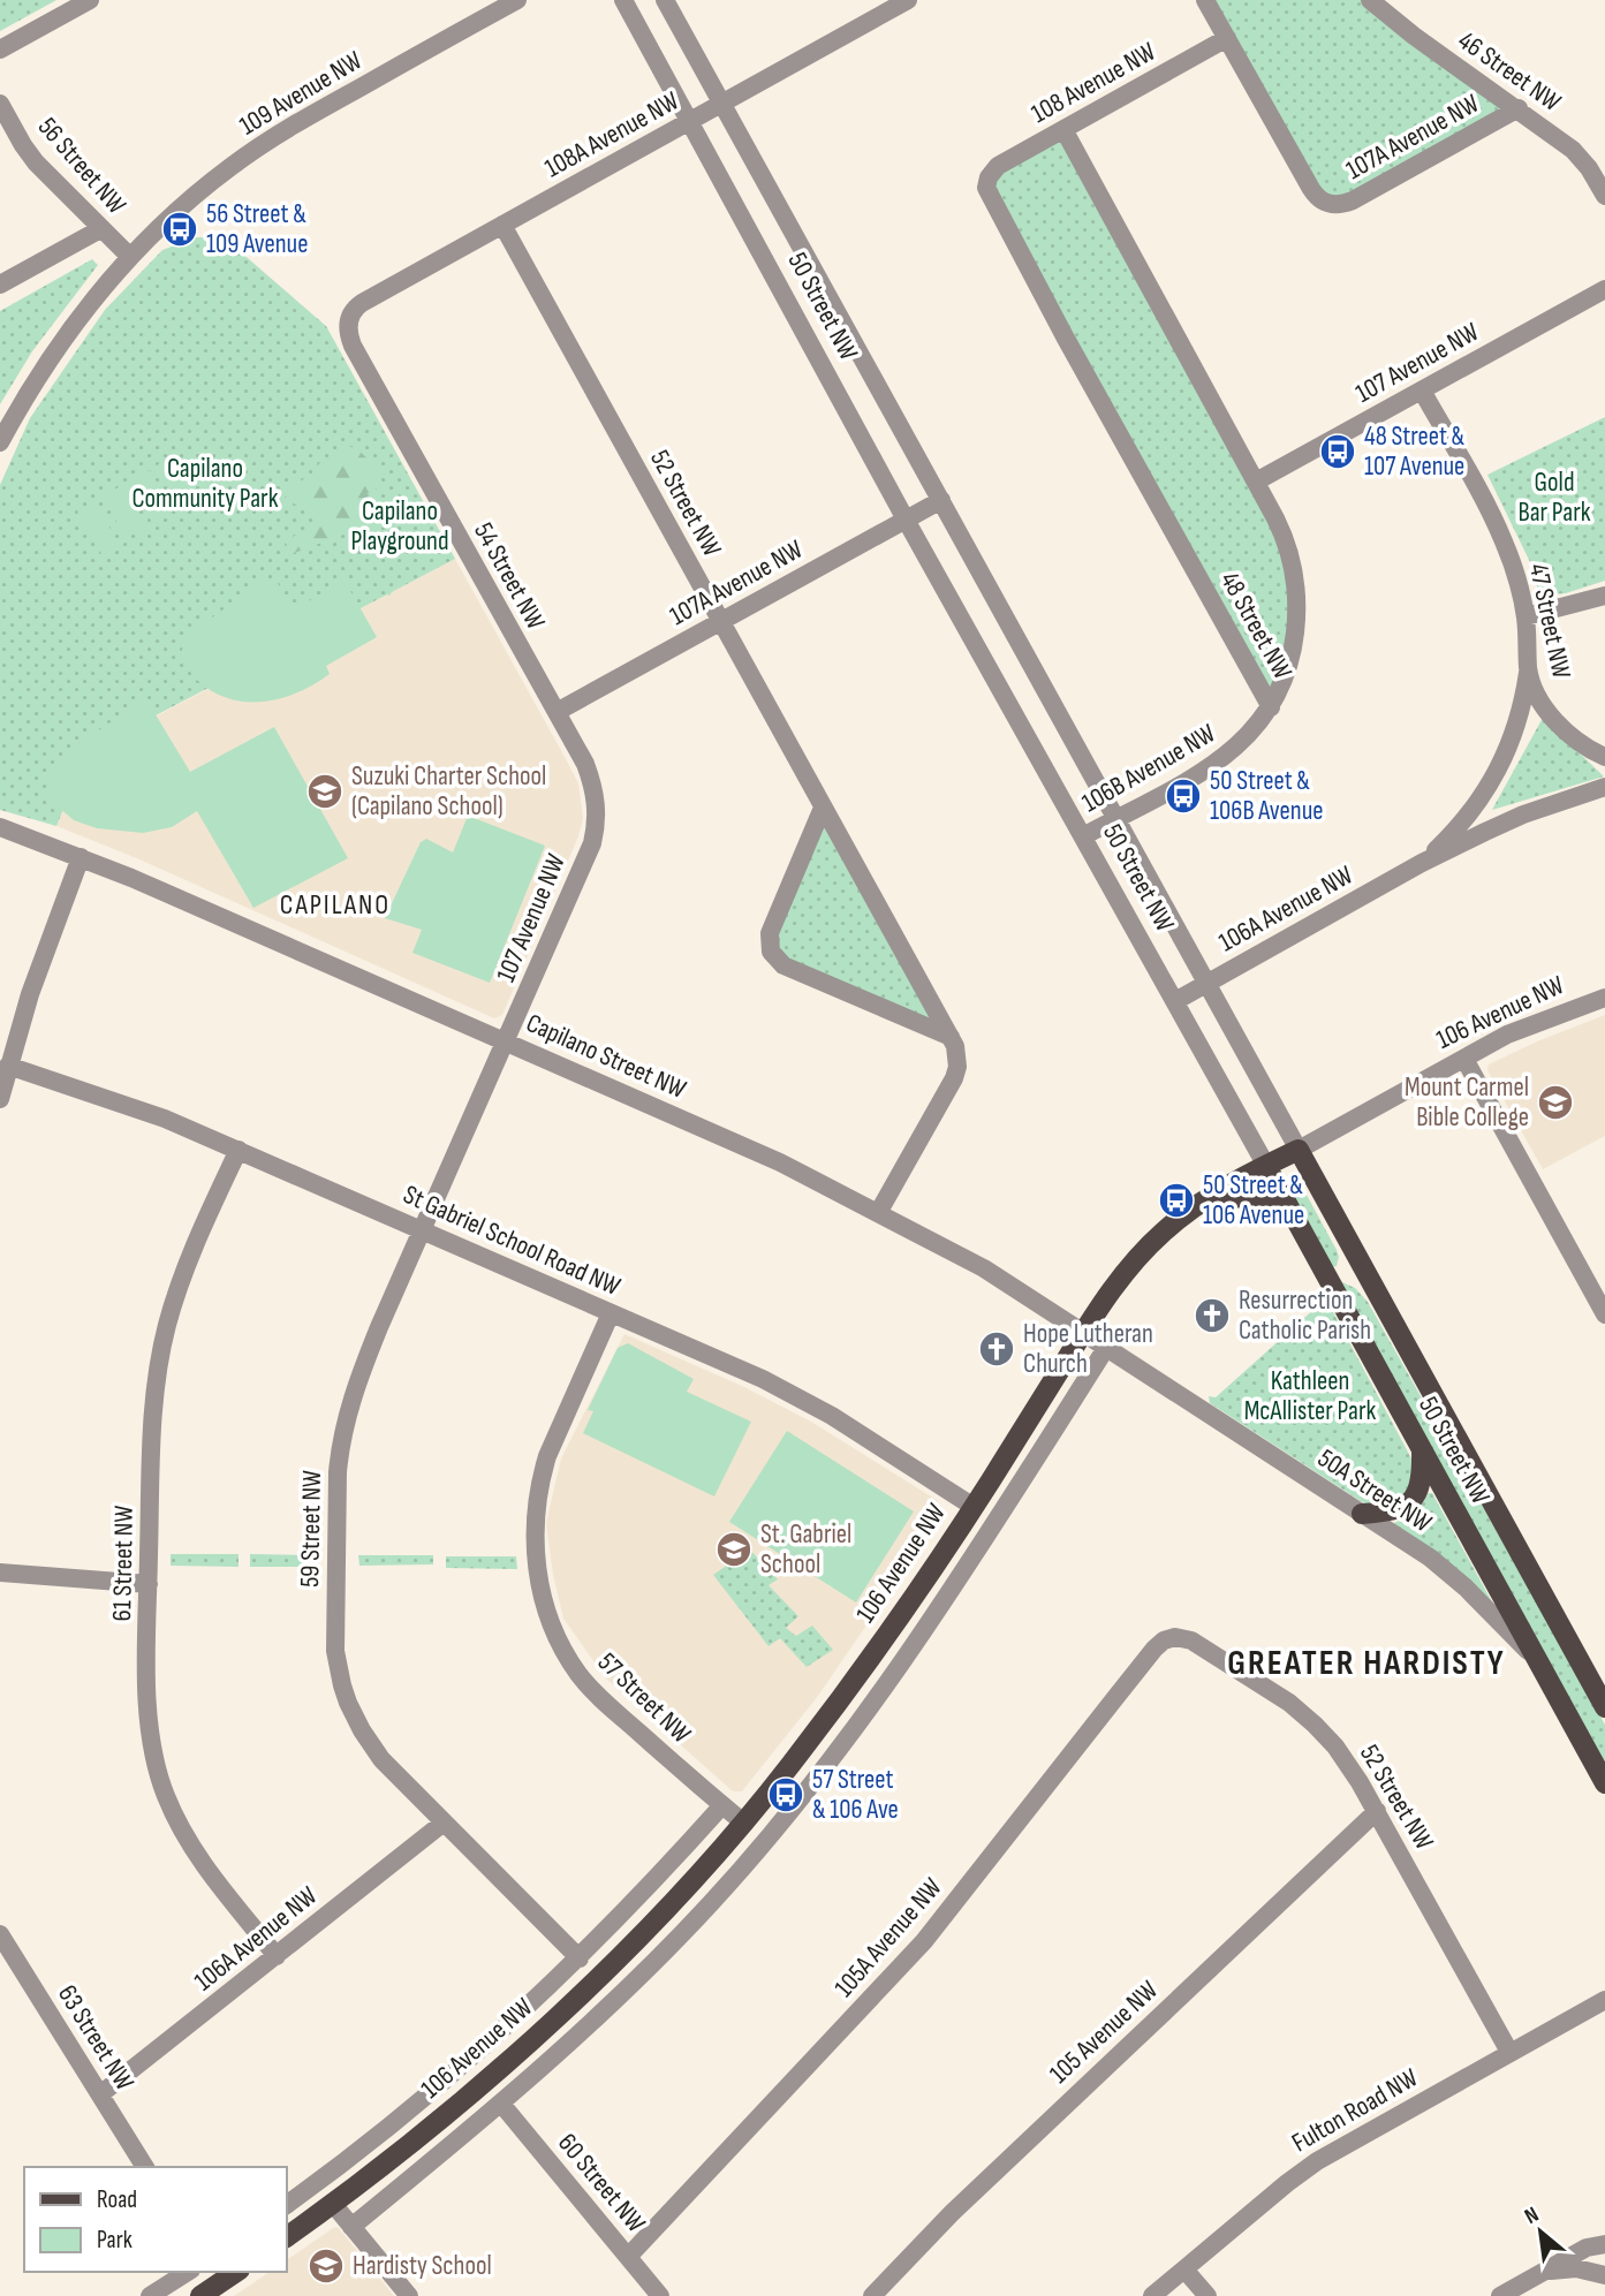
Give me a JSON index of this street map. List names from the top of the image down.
{
  "streets": {
    "main road": ["50 Street NW", "106 Avenue NW"],
    "street": [
      "46 Street NW",
      "108 Avenue NW",
      "109 Avenue NW",
      "108A Avenue NW",
      "107A Avenue NW",
      "56 Street NW",
      "107 Avenue NW",
      "52 Street NW",
      "54 Street NW",
      "47 Street NW",
      "48 Street NW",
      "106B Avenue NW",
      "106A Avenue NW",
      "Capilano Street NW",
      "St Gabriel School Road NW",
      "50A Street NW",
      "59 Street NW",
      "61 Street NW",
      "57 Street NW",
      "105A Avenue NW",
      "105 Avenue NW",
      "63 Street NW",
      "Fulton Road NW",
      "60 Street NW"
    ]
  },
  "crossings": [
    ["46 Street NW", "107A Avenue NW"],
    ["108 Avenue NW", "107A Avenue NW"],
    ["108 Avenue NW", "48 Street NW"],
    ["109 Avenue NW", "56 Street NW"],
    ["108A Avenue NW", "50 Street NW"],
    ["108A Avenue NW", "52 Street NW"],
    ["108A Avenue NW", "54 Street NW"],
    ["107A Avenue NW", "50 Street NW"],
    ["107A Avenue NW", "52 Street NW"],
    ["107A Avenue NW", "54 Street NW"],
    ["50 Street NW", "106B Avenue NW"],
    ["50 Street NW", "106A Avenue NW"],
    ["50 Street NW", "106 Avenue NW"],
    ["50 Street NW", "50A Street NW"],
    ["107 Avenue NW", "54 Street NW"],
    ["107 Avenue NW", "47 Street NW"],
    ["107 Avenue NW", "48 Street NW"],
    ["107 Avenue NW", "Capilano Street NW"],
    ["107 Avenue NW", "59 Street NW"],
    ["52 Street NW", "105A Avenue NW"],
    ["52 Street NW", "105 Avenue NW"],
    ["52 Street NW", "Fulton Road NW"],
    ["47 Street NW", "106A Avenue NW"],
    ["48 Street NW", "106B Avenue NW"],
    ["106A Avenue NW", "59 Street NW"],
    ["106A Avenue NW", "61 Street NW"],
    ["106A Avenue NW", "63 Street NW"],
    ["106 Avenue NW", "Capilano Street NW"],
    ["106 Avenue NW", "St Gabriel School Road NW"],
    ["106 Avenue NW", "50A Street NW"],
    ["106 Avenue NW", "59 Street NW"],
    ["106 Avenue NW", "57 Street NW"],
    ["Capilano Street NW", "50A Street NW"],
    ["Capilano Street NW", "59 Street NW"],
    ["St Gabriel School Road NW", "59 Street NW"],
    ["St Gabriel School Road NW", "61 Street NW"],
    ["St Gabriel School Road NW", "57 Street NW"],
    ["105A Avenue NW", "60 Street NW"]
  ],
  "districts": ["CAPILANO", "GREATER HARDISTY"],
  "parks": [
    "Capilano Community Park",
    "Gold Bar Park",
    "Capilano Playground",
    "Kathleen McAllister Park"
  ],
  "places": {
    "bus stop": [
      "56 Street & 109 Avenue",
      "48 Street & 107 Avenue",
      "50 Street & 106B Avenue",
      "50 Street & 106 Avenue",
      "57 Street & 106 Ave"
    ],
    "school or university": [
      "Suzuki Charter School (Capilano School)",
      "Mount Carmel Bible College",
      "St. Gabriel School",
      "Hardisty School"
    ],
    "church": ["Resurrection Catholic Parish", "Hope Lutheran Church"]
  },
  "legend": ["Road", "Park"],
  "north": "top left"
}
